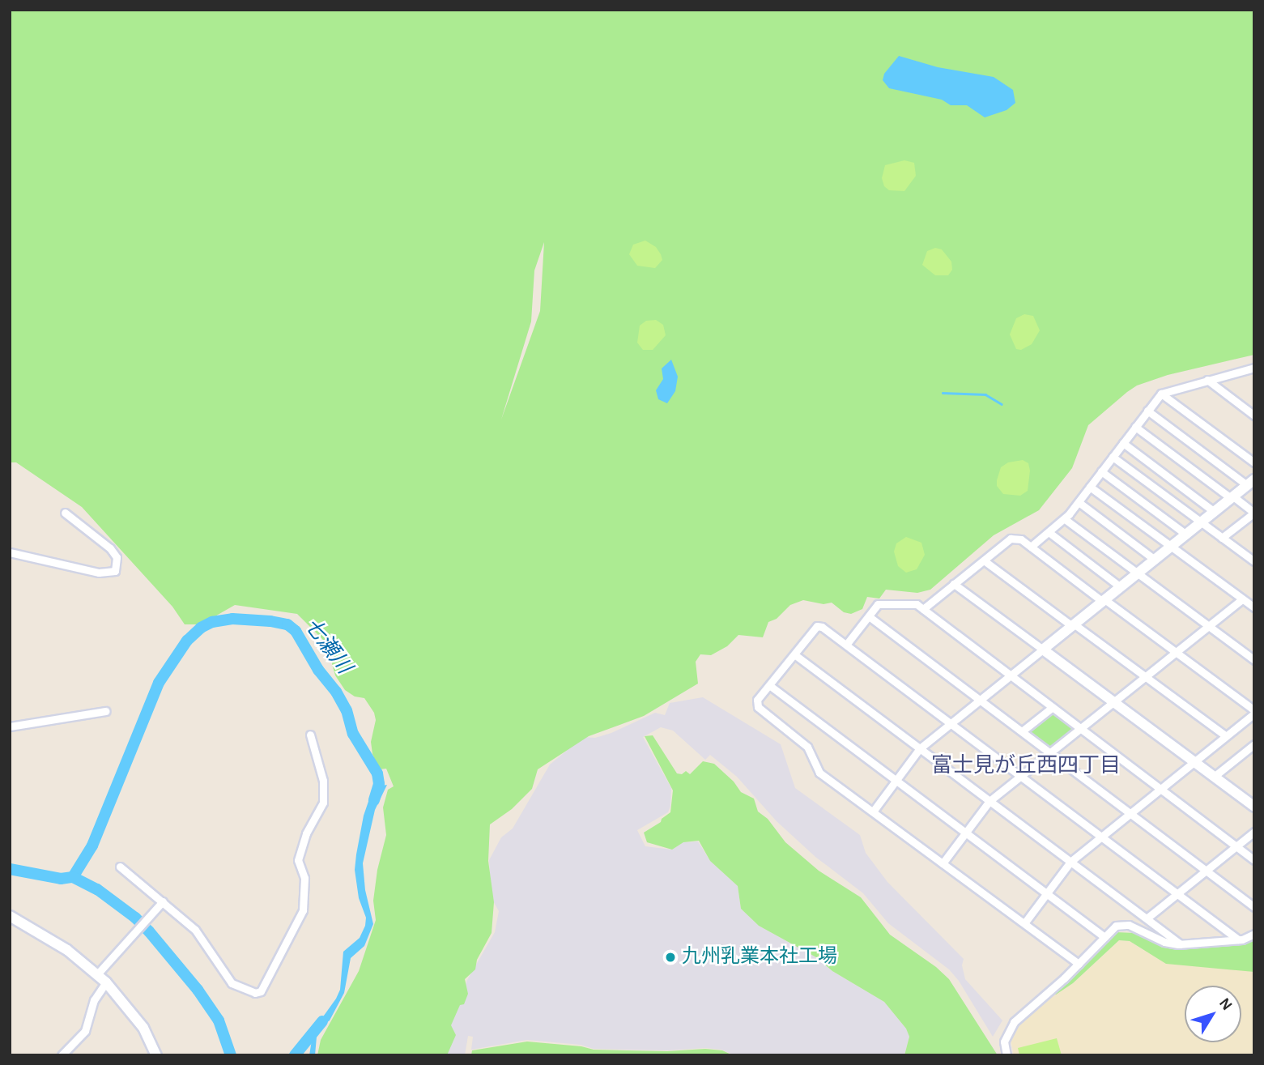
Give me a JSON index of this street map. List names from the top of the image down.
{
  "districts": ["富士見が丘西四丁目"],
  "water": ["七瀬川"],
  "places": ["九州乳業本社工場"],
  "north": "top right"
}
